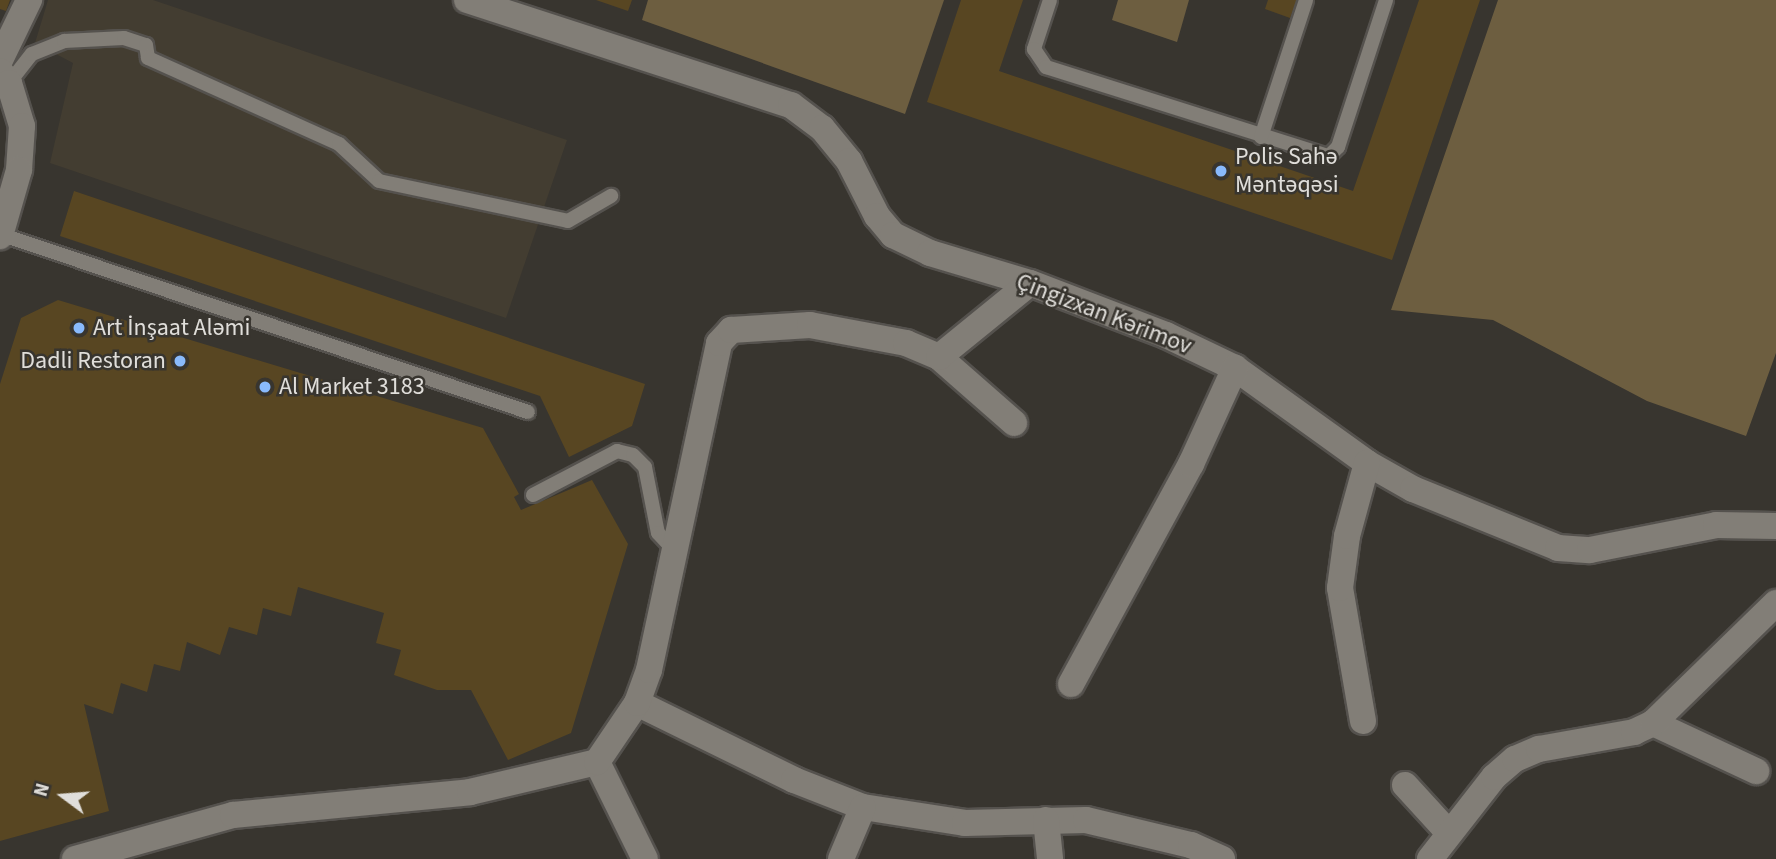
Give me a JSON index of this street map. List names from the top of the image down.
{
  "streets": {
    "street": ["Çingizxan Kərimov"]
  },
  "places": [
    "Polis Sahə Məntəqəsi",
    "Art İnşaat Aləmi",
    "Dadli Restoran",
    "Al Market 3183"
  ],
  "north": "left"
}
